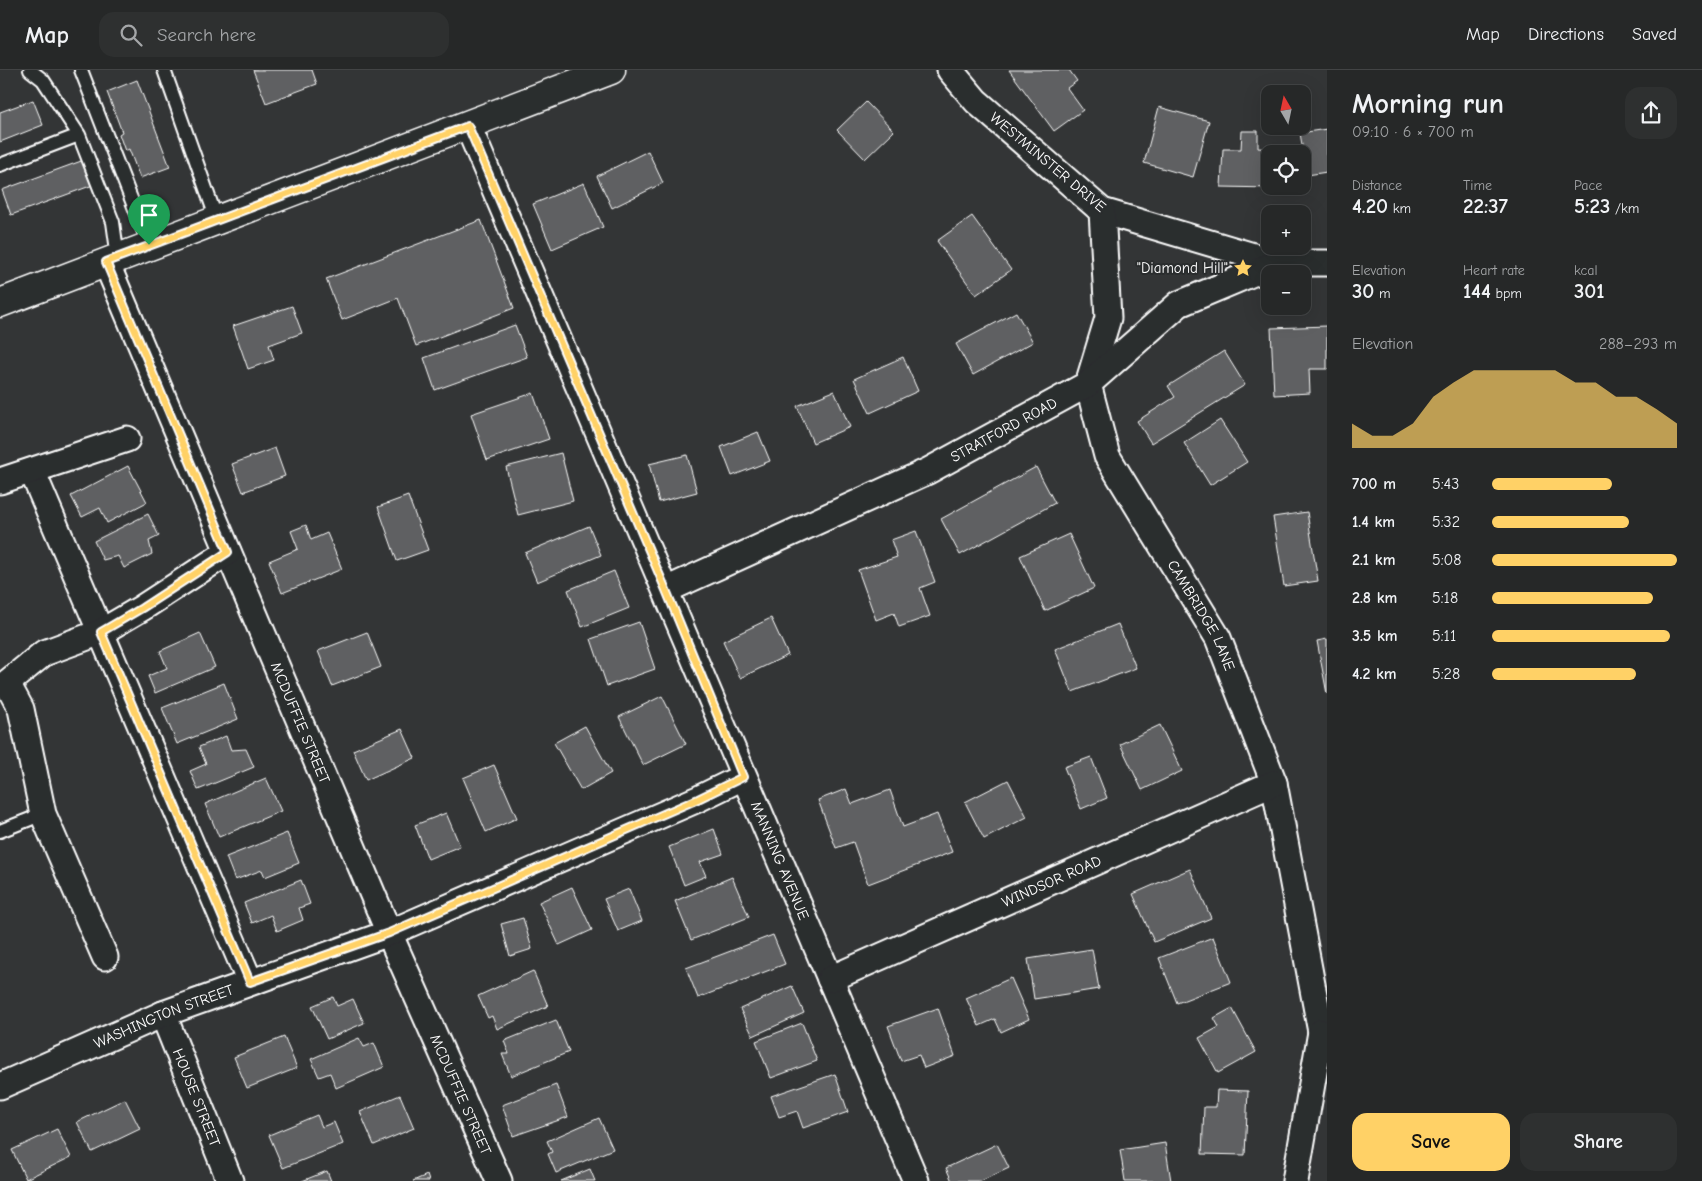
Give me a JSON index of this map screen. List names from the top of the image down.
{
  "streets": {
    "street": [
      "WESTMINSTER DRIVE",
      "STRATFORD ROAD",
      "CAMBRIDGE LANE",
      "MCDUFFIE STREET",
      "MANNING AVENUE",
      "WINDSOR ROAD",
      "WASHINGTON STREET",
      "HOUSE STREET"
    ]
  },
  "crossings": [
    ["WESTMINSTER DRIVE", "STRATFORD ROAD"],
    ["STRATFORD ROAD", "CAMBRIDGE LANE"],
    ["STRATFORD ROAD", "MANNING AVENUE"],
    ["CAMBRIDGE LANE", "WINDSOR ROAD"],
    ["MCDUFFIE STREET", "WASHINGTON STREET"],
    ["MANNING AVENUE", "WINDSOR ROAD"],
    ["MANNING AVENUE", "WASHINGTON STREET"],
    ["WASHINGTON STREET", "HOUSE STREET"]
  ],
  "places": {
    "place": ["\"Diamond Hill\""]
  },
  "north": "top",
  "page": {
    "header": "Map",
    "search": "Search here",
    "nav": ["Map", "Directions", "Saved"],
    "heading": ["Morning run", "09:10 · 6 × 700 m"],
    "map_buttons": ["+", "−"],
    "stats": [
      ["Distance", "4.20 km"],
      ["Time", "22:37"],
      ["Pace", "5:23 /km"],
      ["Elevation", "30 m"],
      ["Heart rate", "144 bpm"],
      ["kcal", "301"]
    ],
    "chart": ["Elevation", "288–293 m"],
    "list": [
      {
        "name": "700 m",
        "note": "5:43"
      },
      {
        "name": "1.4 km",
        "note": "5:32"
      },
      {
        "name": "2.1 km",
        "note": "5:08"
      },
      {
        "name": "2.8 km",
        "note": "5:18"
      },
      {
        "name": "3.5 km",
        "note": "5:11"
      },
      {
        "name": "4.2 km",
        "note": "5:28"
      }
    ],
    "buttons": ["Save", "Share"]
  }
}
